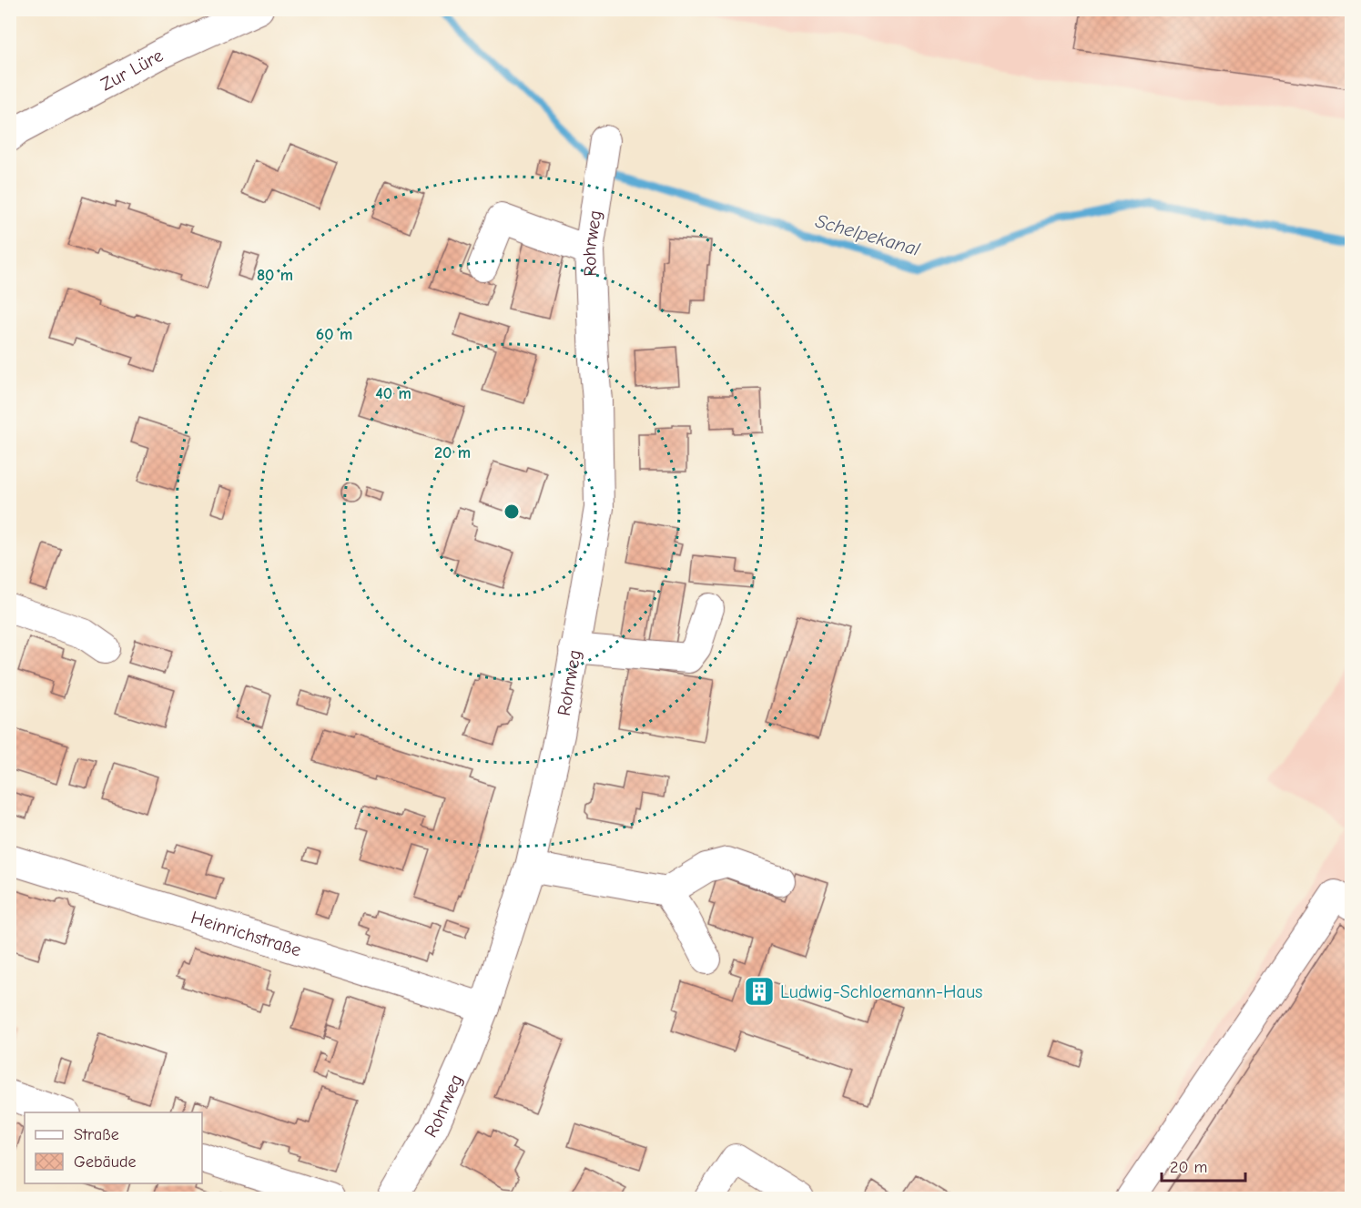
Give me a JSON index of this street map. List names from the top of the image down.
{
  "streets": {
    "street": ["Zur Lüre", "Rohrweg", "Heinrichstraße"]
  },
  "crossings": [
    ["Rohrweg", "Heinrichstraße"]
  ],
  "water": ["Schelpekanal"],
  "places": {
    "building": ["Ludwig-Schloemann-Haus"]
  },
  "legend": ["Straße", "Gebäude"],
  "scale_bar": "20 m",
  "rings": [
    "80 m",
    "60 m",
    "40 m",
    "20 m"
  ]
}
